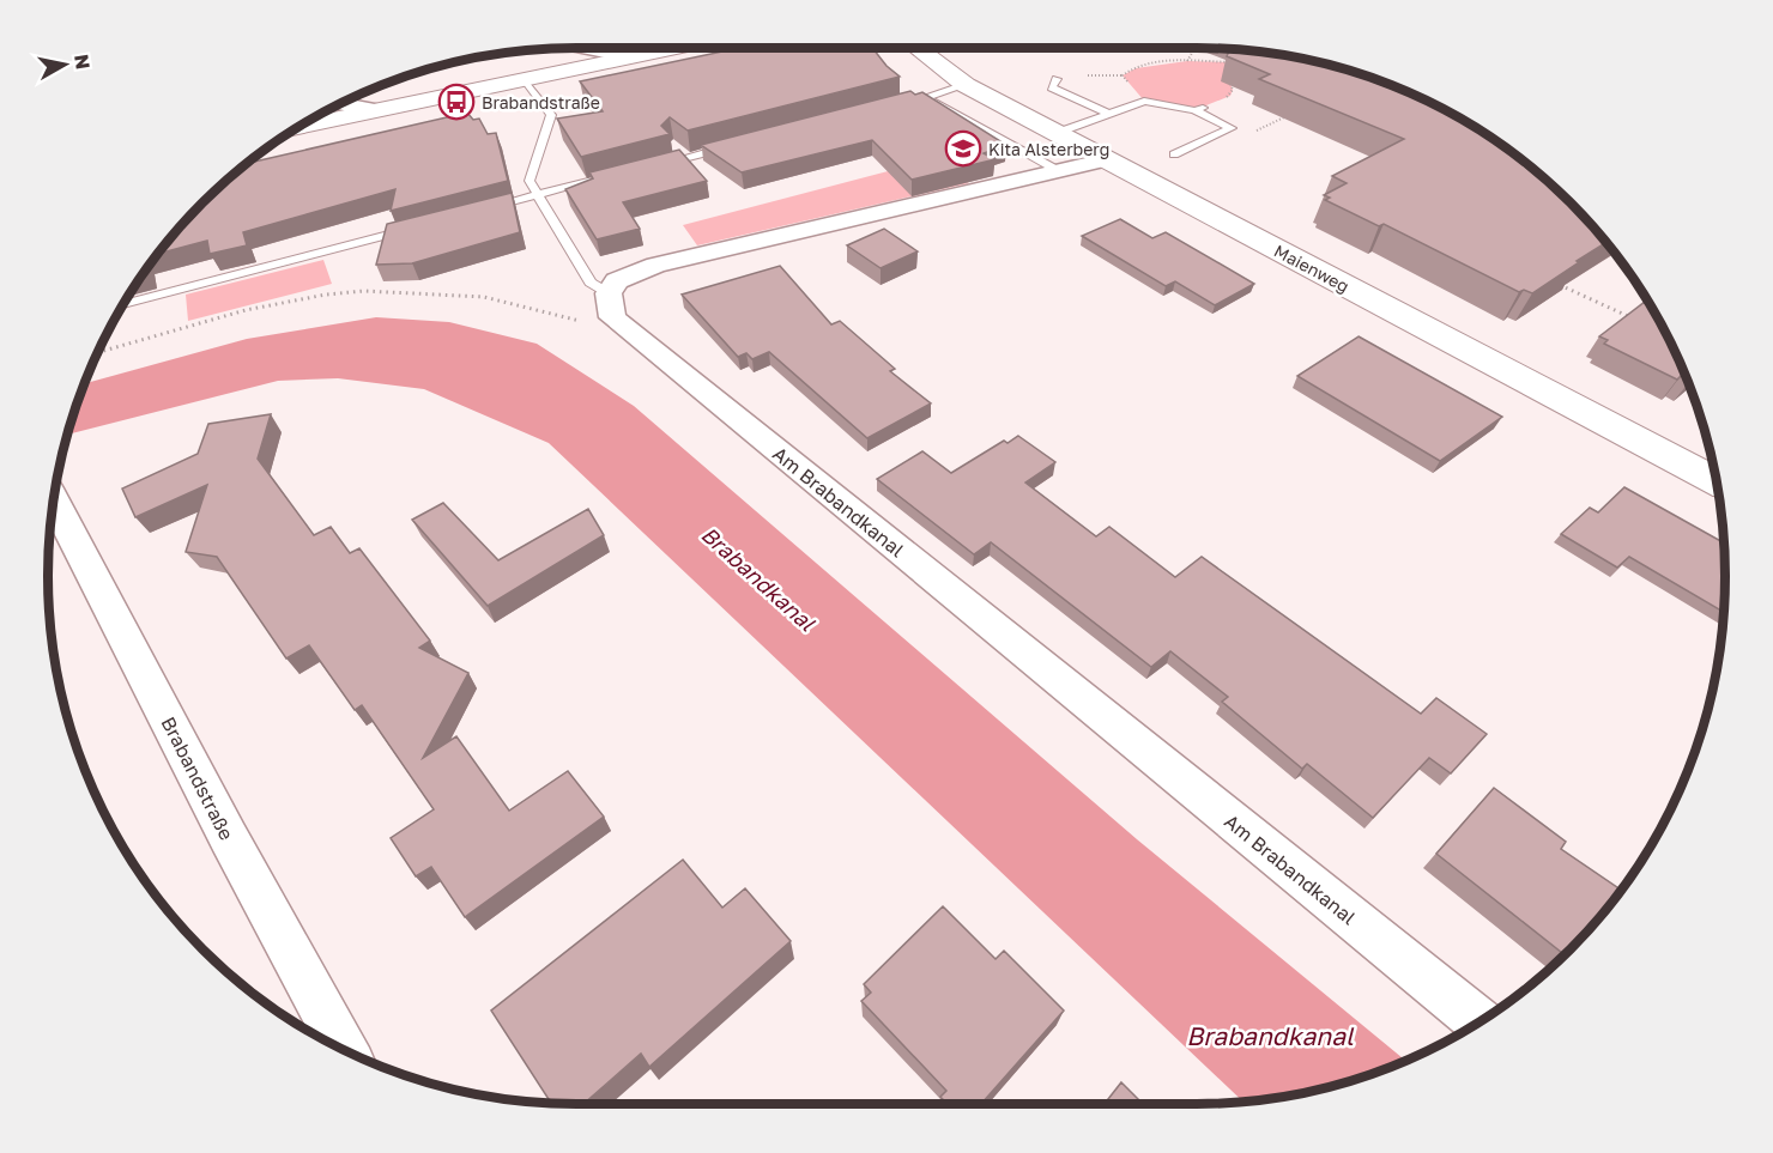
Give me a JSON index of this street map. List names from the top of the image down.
{
  "streets": {
    "street": ["Maienweg", "Am Brabandkanal", "Brabandstraße"]
  },
  "water": ["Brabandkanal"],
  "places": {
    "bus stop": ["Brabandstraße"],
    "school or university": ["Kita Alsterberg"]
  },
  "north": "right"
}
